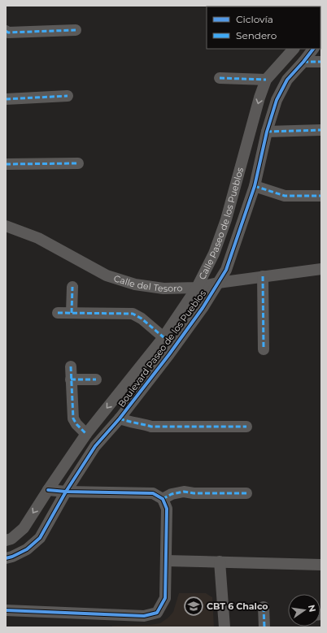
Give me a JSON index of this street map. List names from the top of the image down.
{
  "streets": {
    "street": ["Calle Paseo de los Pueblos", "Calle del Tesoro", "Boulevard Paseo de los Pueblos"]
  },
  "crossings": [
    ["Calle Paseo de los Pueblos", "Calle del Tesoro"],
    ["Calle del Tesoro", "Boulevard Paseo de los Pueblos"]
  ],
  "one_way": ["Calle Paseo de los Pueblos"],
  "places": {
    "school or university": ["CBT 6 Chalco"]
  },
  "legend": ["Ciclovía", "Sendero"],
  "north": "right"
}
